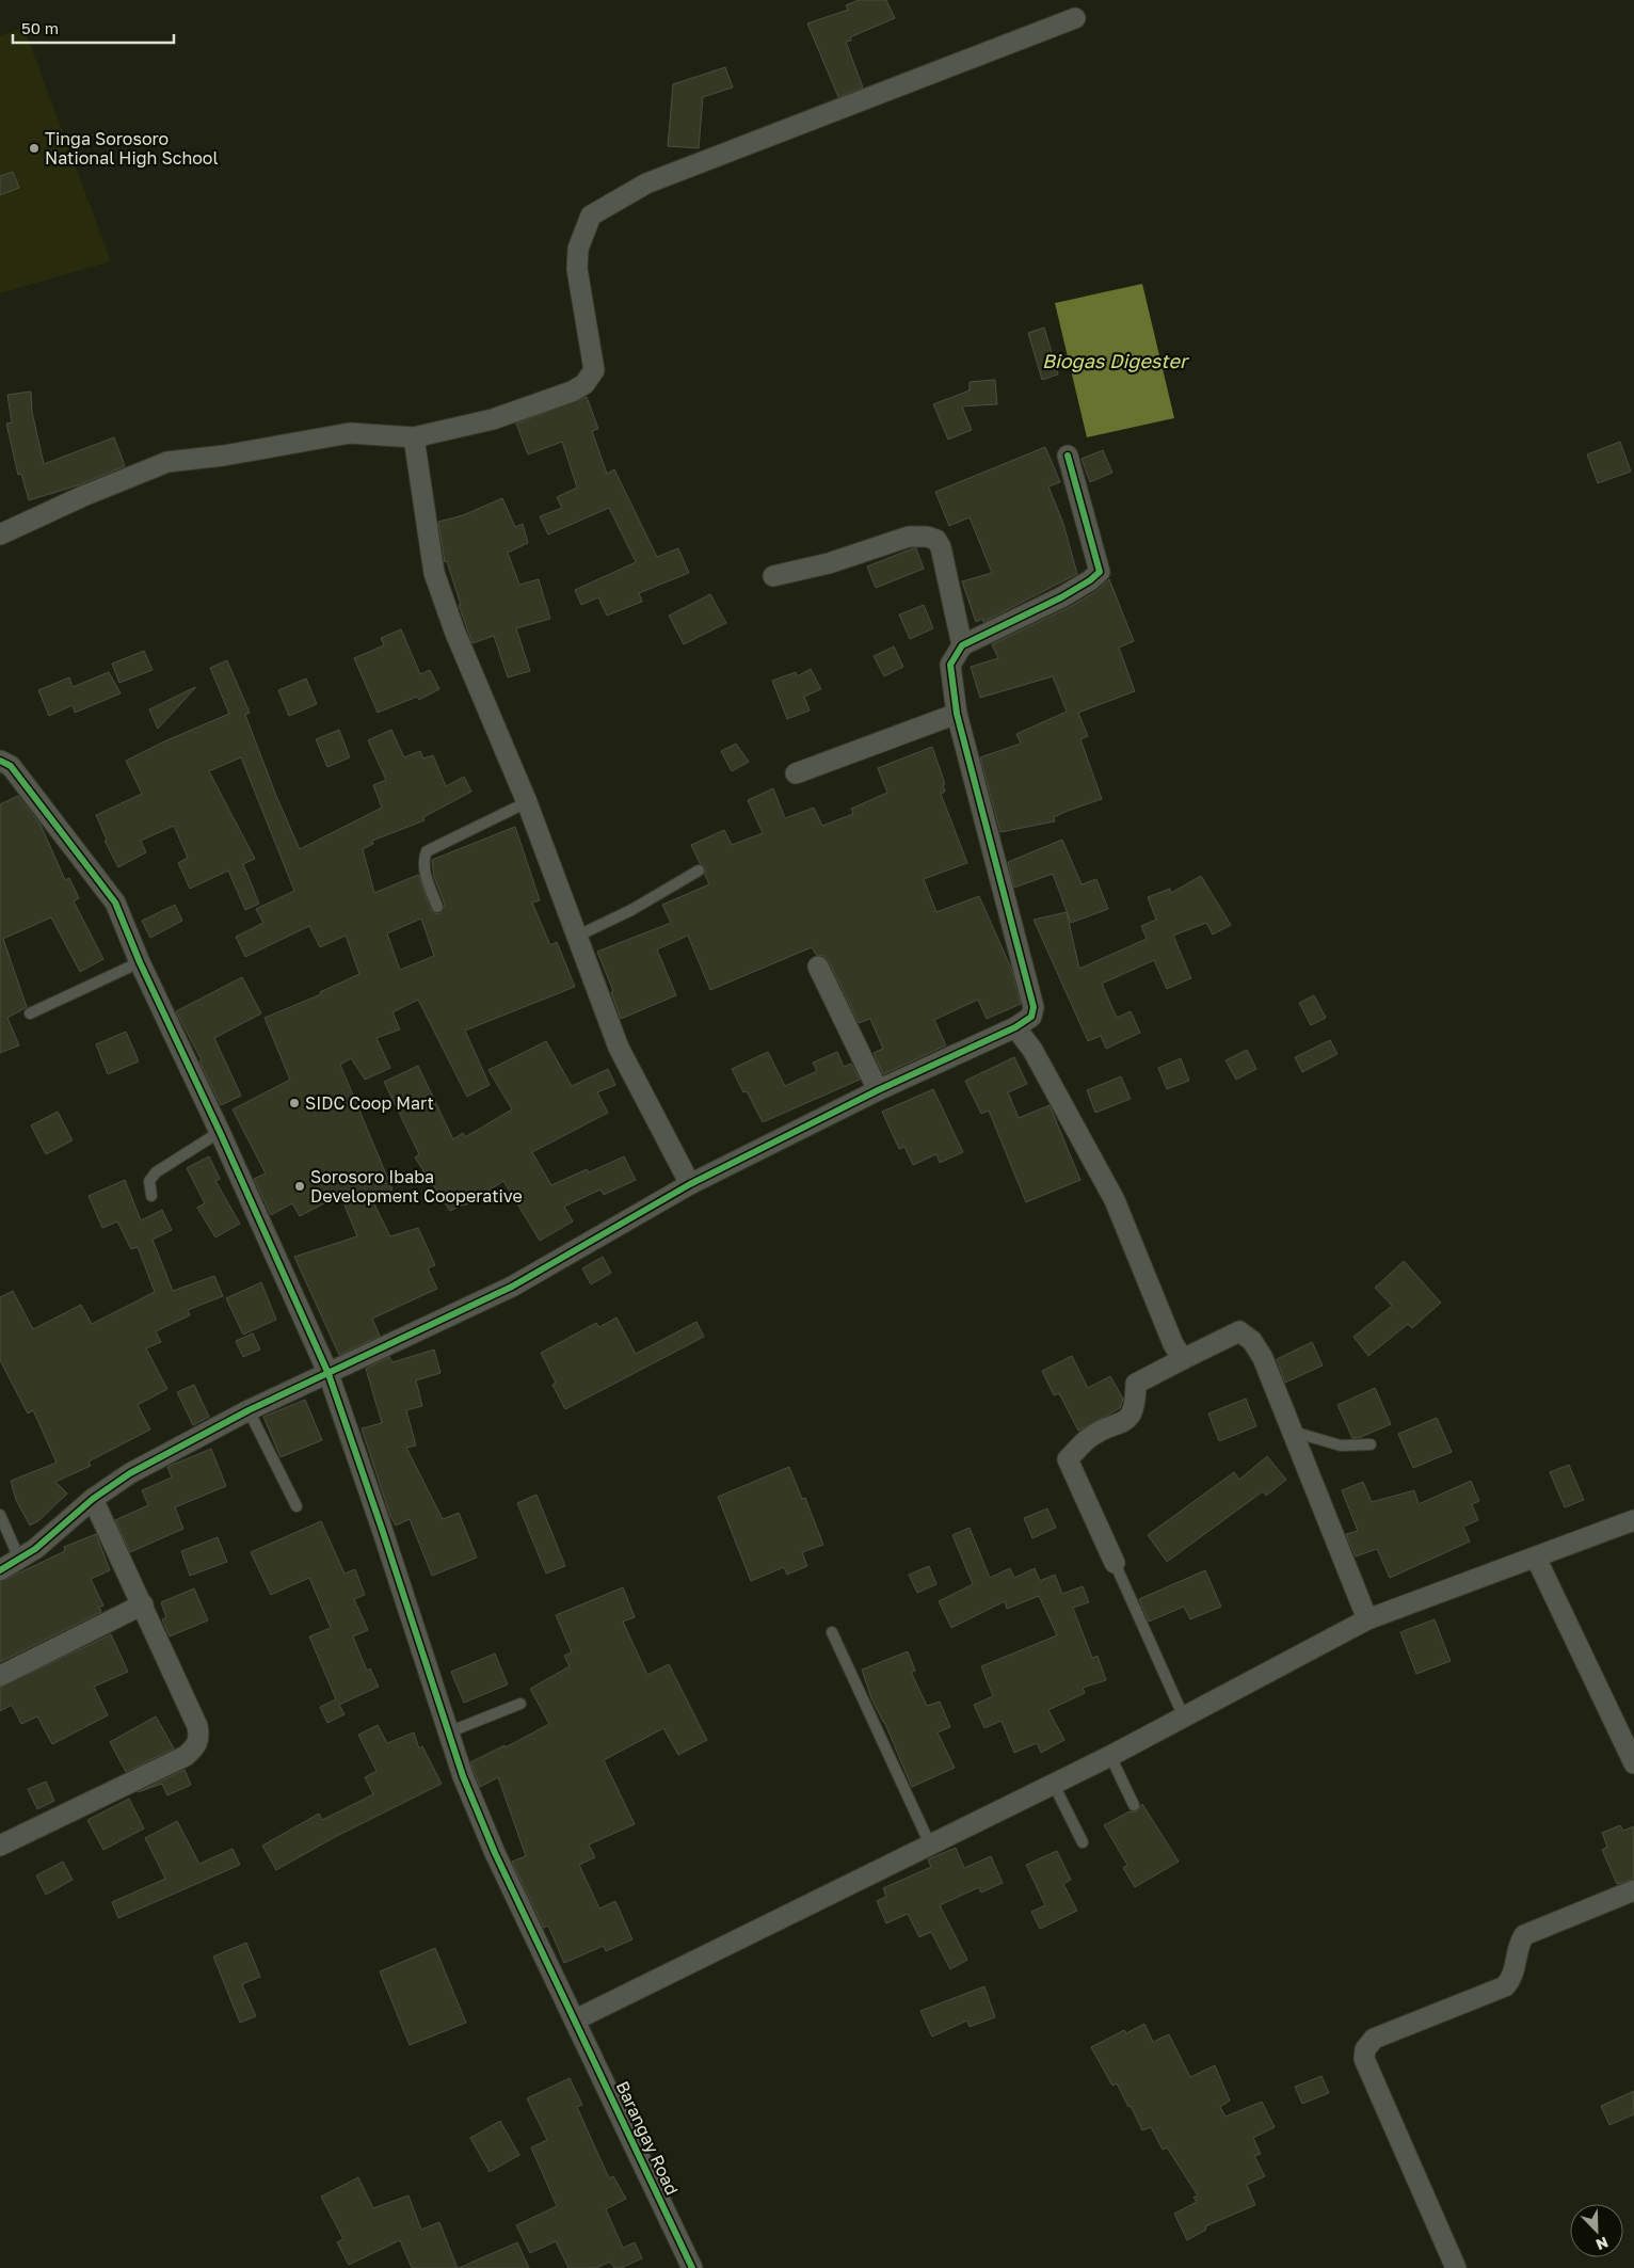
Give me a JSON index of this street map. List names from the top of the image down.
{
  "streets": {
    "street": ["Barangay Road"]
  },
  "water": ["Biogas Digester"],
  "places": ["Tinga Sorosoro National High School", "SIDC Coop Mart", "Sorosoro Ibaba Development Cooperative"],
  "scale_bar": "50 m",
  "north": "bottom right"
}
